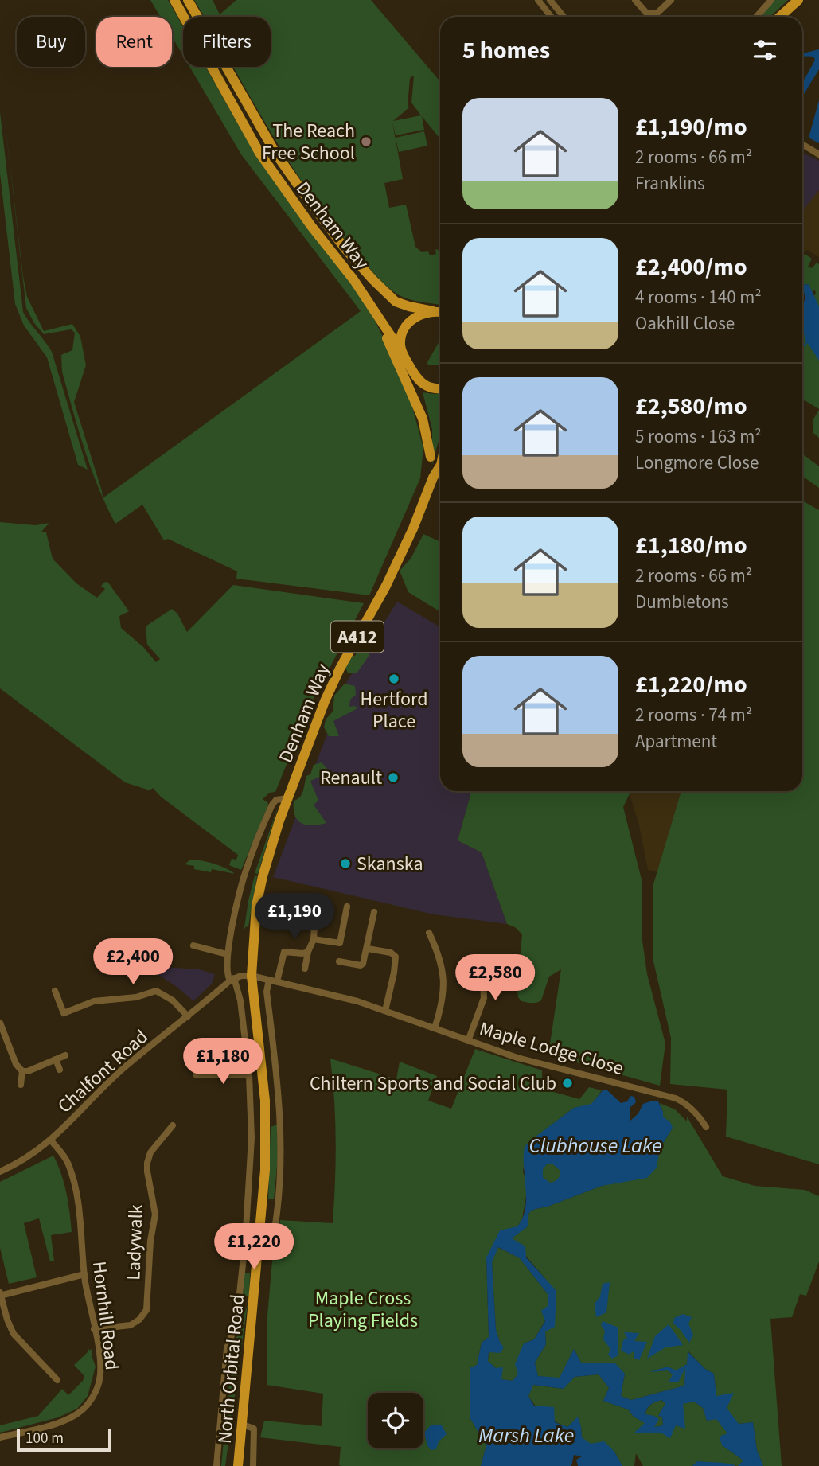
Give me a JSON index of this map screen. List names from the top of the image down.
{
  "streets": {
    "main road": ["Denham Way", "A412", "North Orbital Road"],
    "street": [
      "Maple Lodge Close",
      "Chalfont Road",
      "Ladywalk",
      "Hornhill Road"
    ]
  },
  "crossings": [
    ["Denham Way", "A412"],
    ["Denham Way", "Maple Lodge Close"],
    ["Denham Way", "North Orbital Road"],
    ["Maple Lodge Close", "North Orbital Road"],
    ["Chalfont Road", "Hornhill Road"],
    ["Ladywalk", "Hornhill Road"]
  ],
  "water": ["Clubhouse Lake", "Marsh Lake"],
  "parks": ["Maple Cross Playing Fields"],
  "places": [
    "The Reach Free School",
    "Hertford Place",
    "Renault",
    "Skanska",
    "Chiltern Sports and Social Club"
  ],
  "scale_bar": "100 m",
  "page": {
    "chip": ["Buy", "Rent", "Filters"],
    "heading": "5 homes",
    "list": [
      {
        "name": "£1,190/mo",
        "note": "2 rooms · 66 m² · Franklins"
      },
      {
        "name": "£2,400/mo",
        "note": "4 rooms · 140 m² · Oakhill Close"
      },
      {
        "name": "£2,580/mo",
        "note": "5 rooms · 163 m² · Longmore Close"
      },
      {
        "name": "£1,180/mo",
        "note": "2 rooms · 66 m² · Dumbletons"
      },
      {
        "name": "£1,220/mo",
        "note": "2 rooms · 74 m² · Apartment"
      }
    ],
    "price": [
      "£1,190",
      "£2,400",
      "£2,580",
      "£1,180",
      "£1,220"
    ],
    "scale": "100 m"
  }
}
